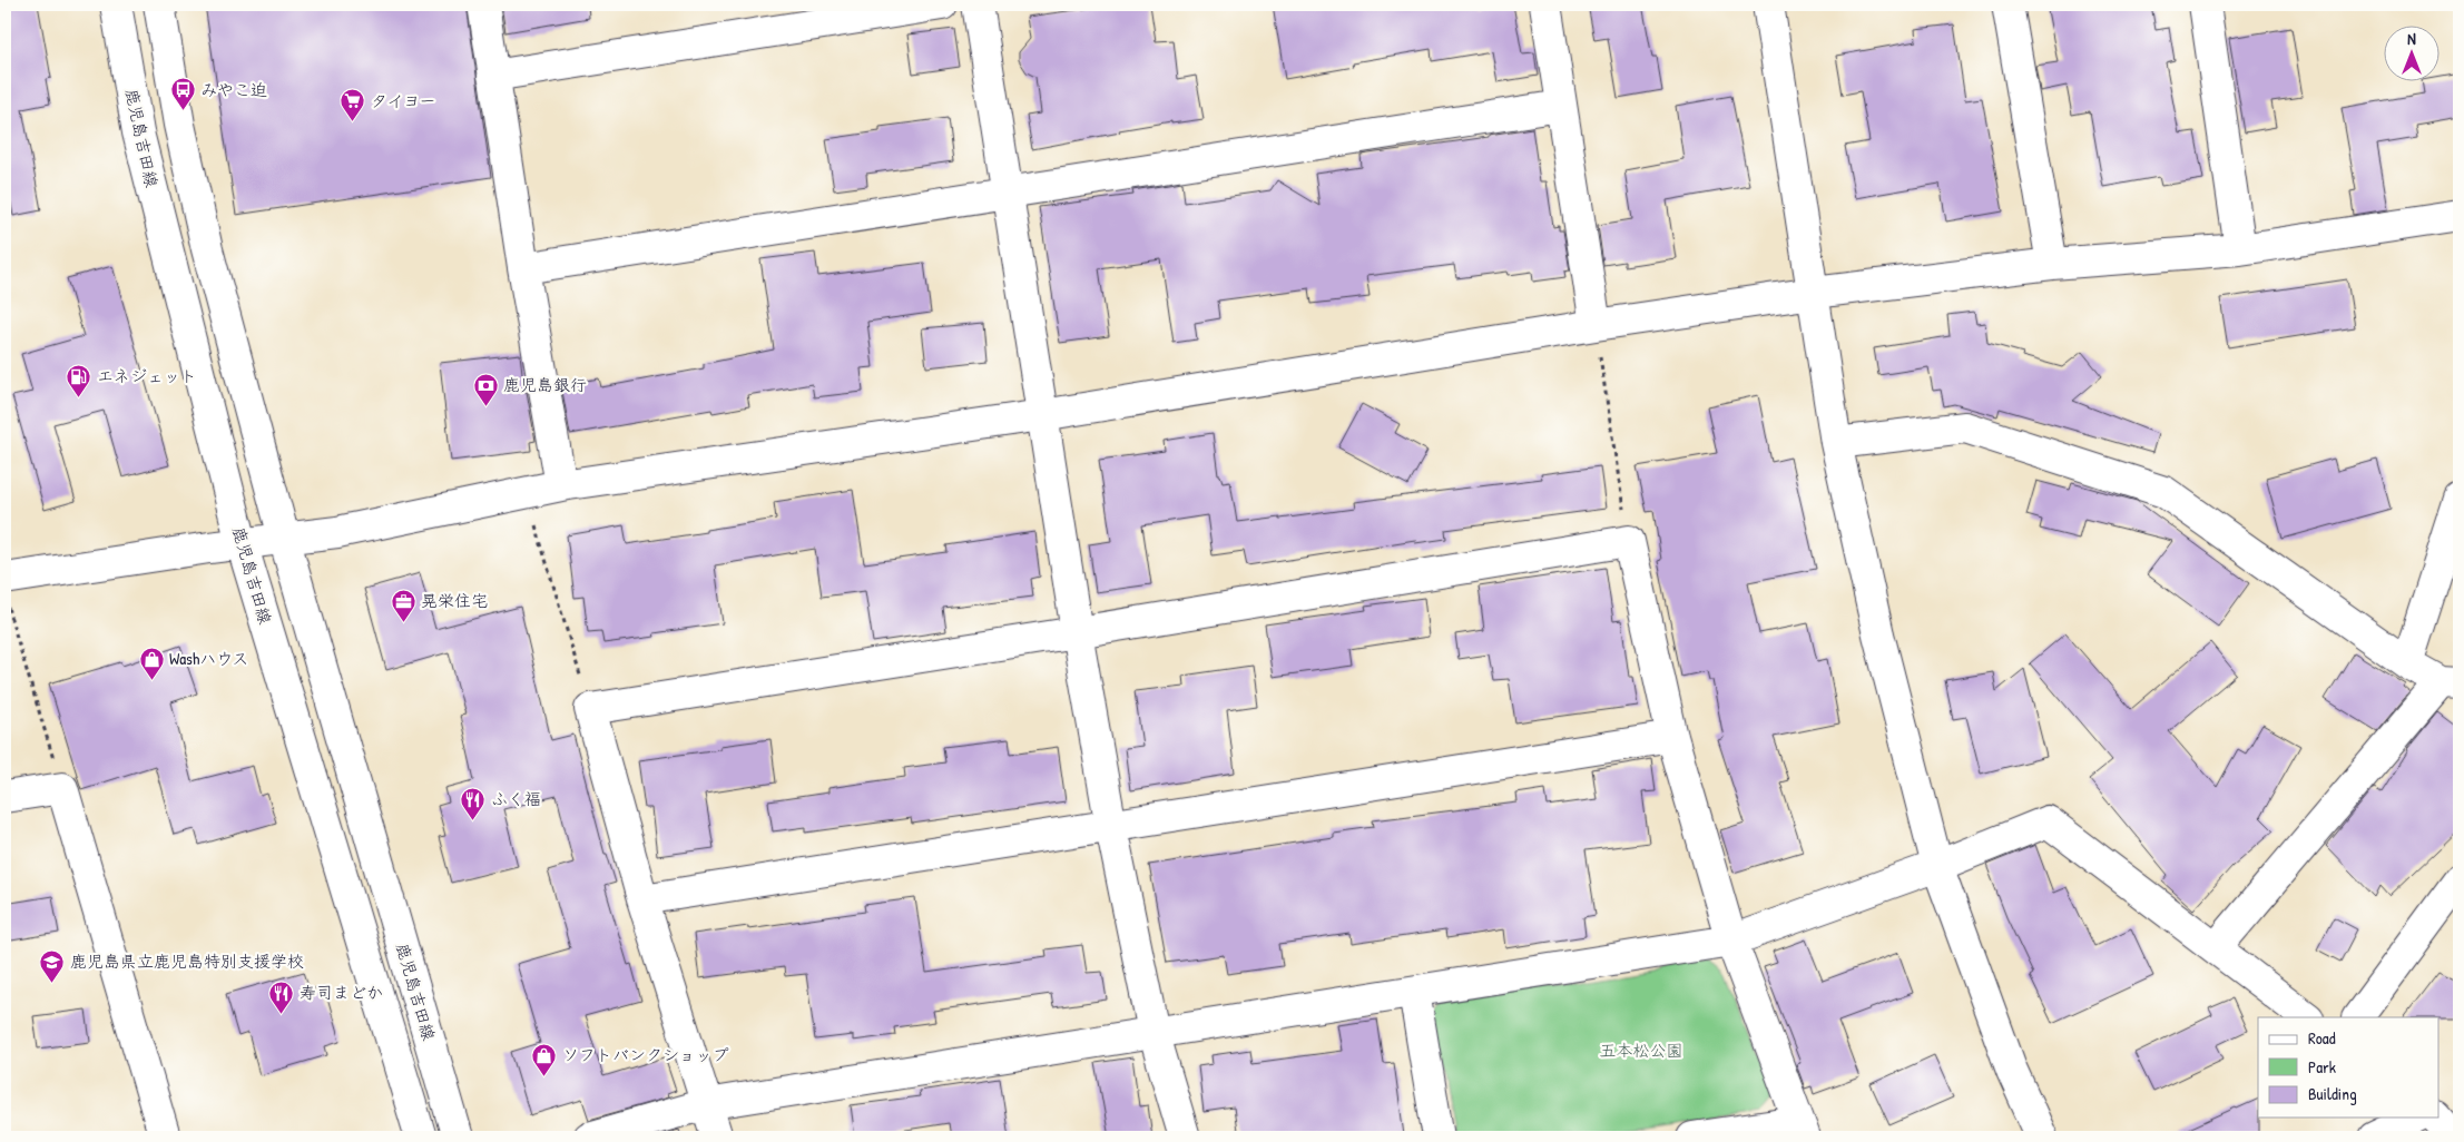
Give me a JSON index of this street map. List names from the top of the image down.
{
  "streets": {
    "street": ["鹿児島吉田線"]
  },
  "parks": ["五本松公園"],
  "places": {
    "bus stop": ["みやこ迫"],
    "supermarket": ["タイヨー"],
    "fuel station": ["エネジェット"],
    "bank": ["鹿児島銀行"],
    "office": ["晃栄住宅"],
    "shop": ["Washハウス", "ソフトバンクショップ"],
    "restaurant": ["ふく福", "寿司まどか"],
    "school or university": ["鹿児島県立鹿児島特別支援学校"]
  },
  "legend": ["Road", "Park", "Building"],
  "north": "top"
}
